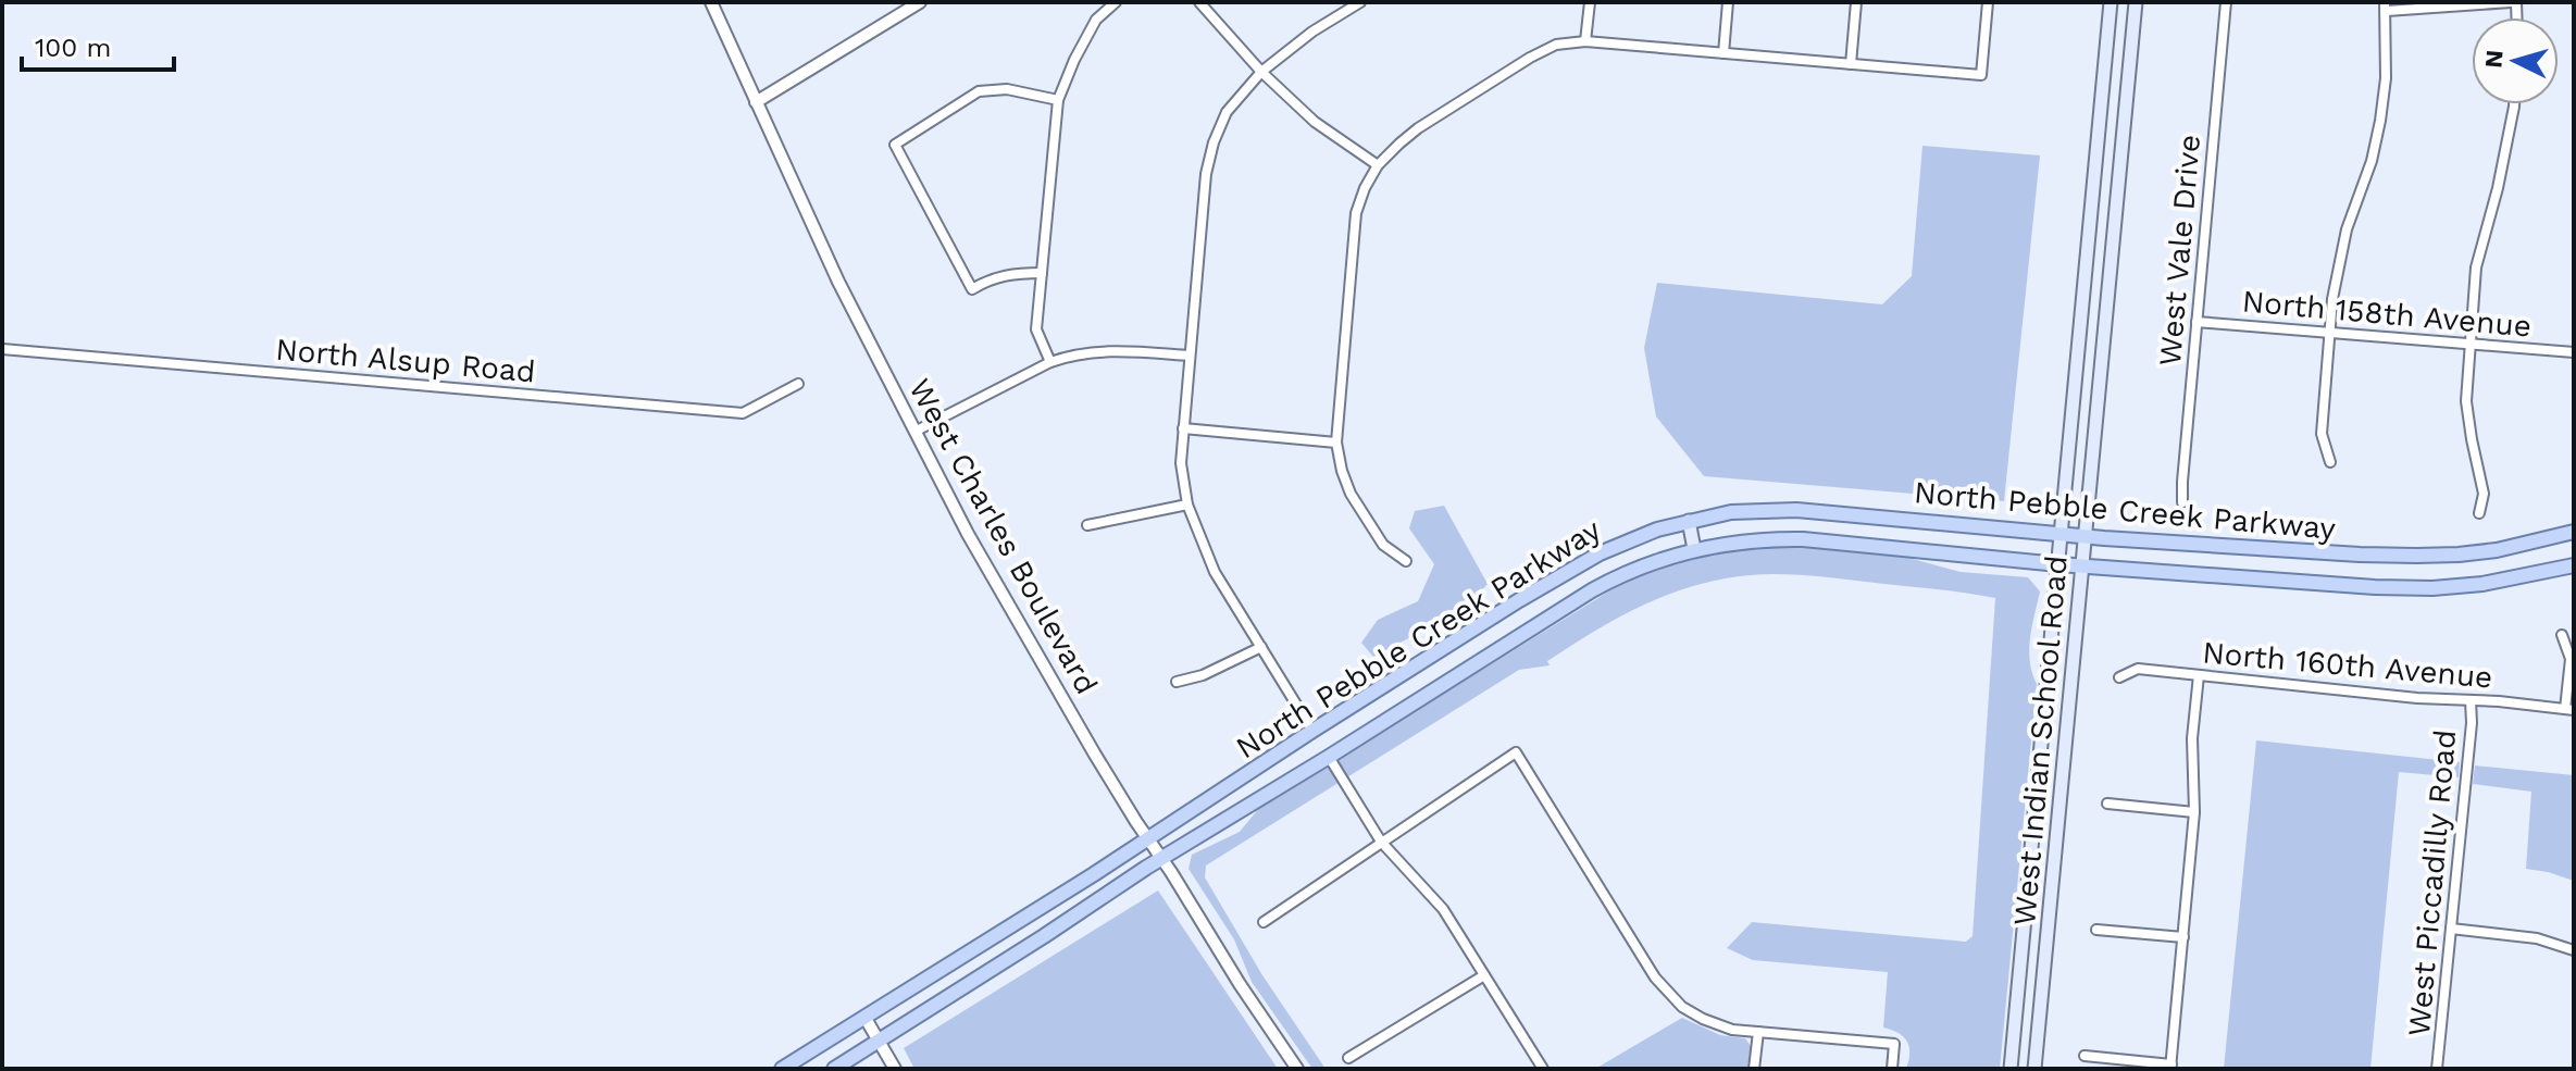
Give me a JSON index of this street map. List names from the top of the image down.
{
  "streets": {
    "main road": ["North Pebble Creek Parkway", "West Indian School Road"],
    "street": [
      "West Vale Drive",
      "North 158th Avenue",
      "North Alsup Road",
      "West Charles Boulevard",
      "North 160th Avenue",
      "West Piccadilly Road"
    ]
  },
  "crossings": [
    ["West Vale Drive", "North 158th Avenue"],
    ["North Pebble Creek Parkway", "West Charles Boulevard"],
    ["North Pebble Creek Parkway", "West Indian School Road"],
    ["North 160th Avenue", "West Piccadilly Road"]
  ],
  "scale_bar": "100 m",
  "north": "left"
}
